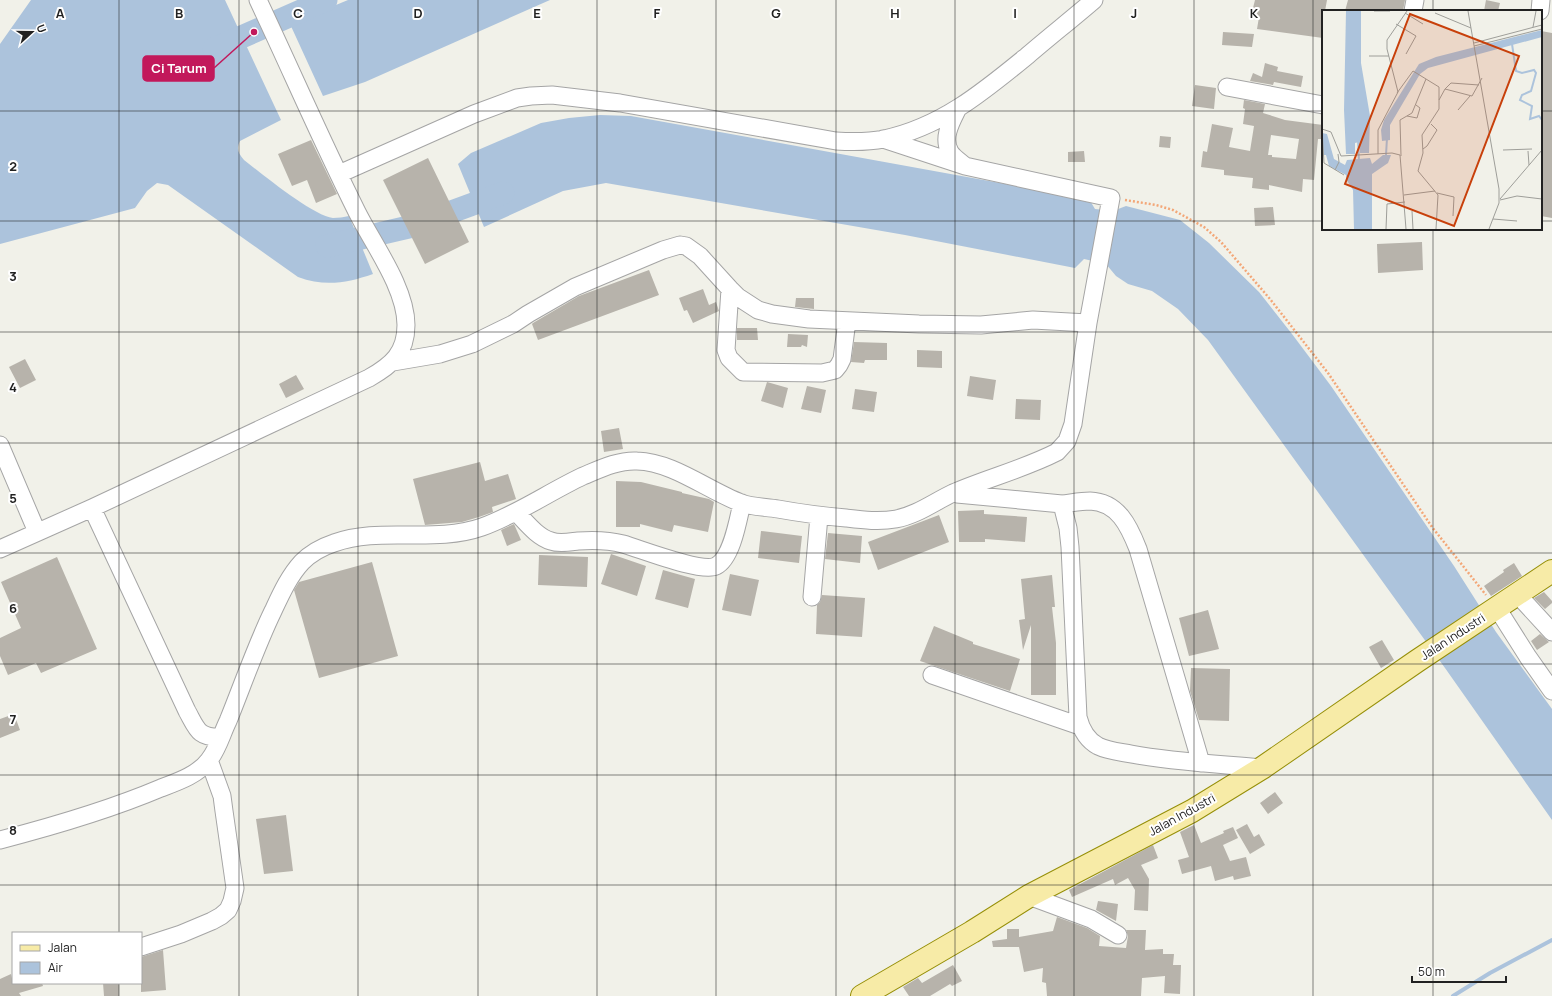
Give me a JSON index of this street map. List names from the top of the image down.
{
  "streets": {
    "main road": ["Jalan Industri"]
  },
  "places": ["Ci Tarum"],
  "legend": ["Jalan", "Air"],
  "scale_bar": "50 m",
  "north": "right",
  "grid": {
    "columns": [
      "A",
      "B",
      "C",
      "D",
      "E",
      "F",
      "G",
      "H",
      "I",
      "J",
      "K"
    ],
    "rows": [
      "2",
      "3",
      "4",
      "5",
      "6",
      "7",
      "8"
    ]
  }
}
